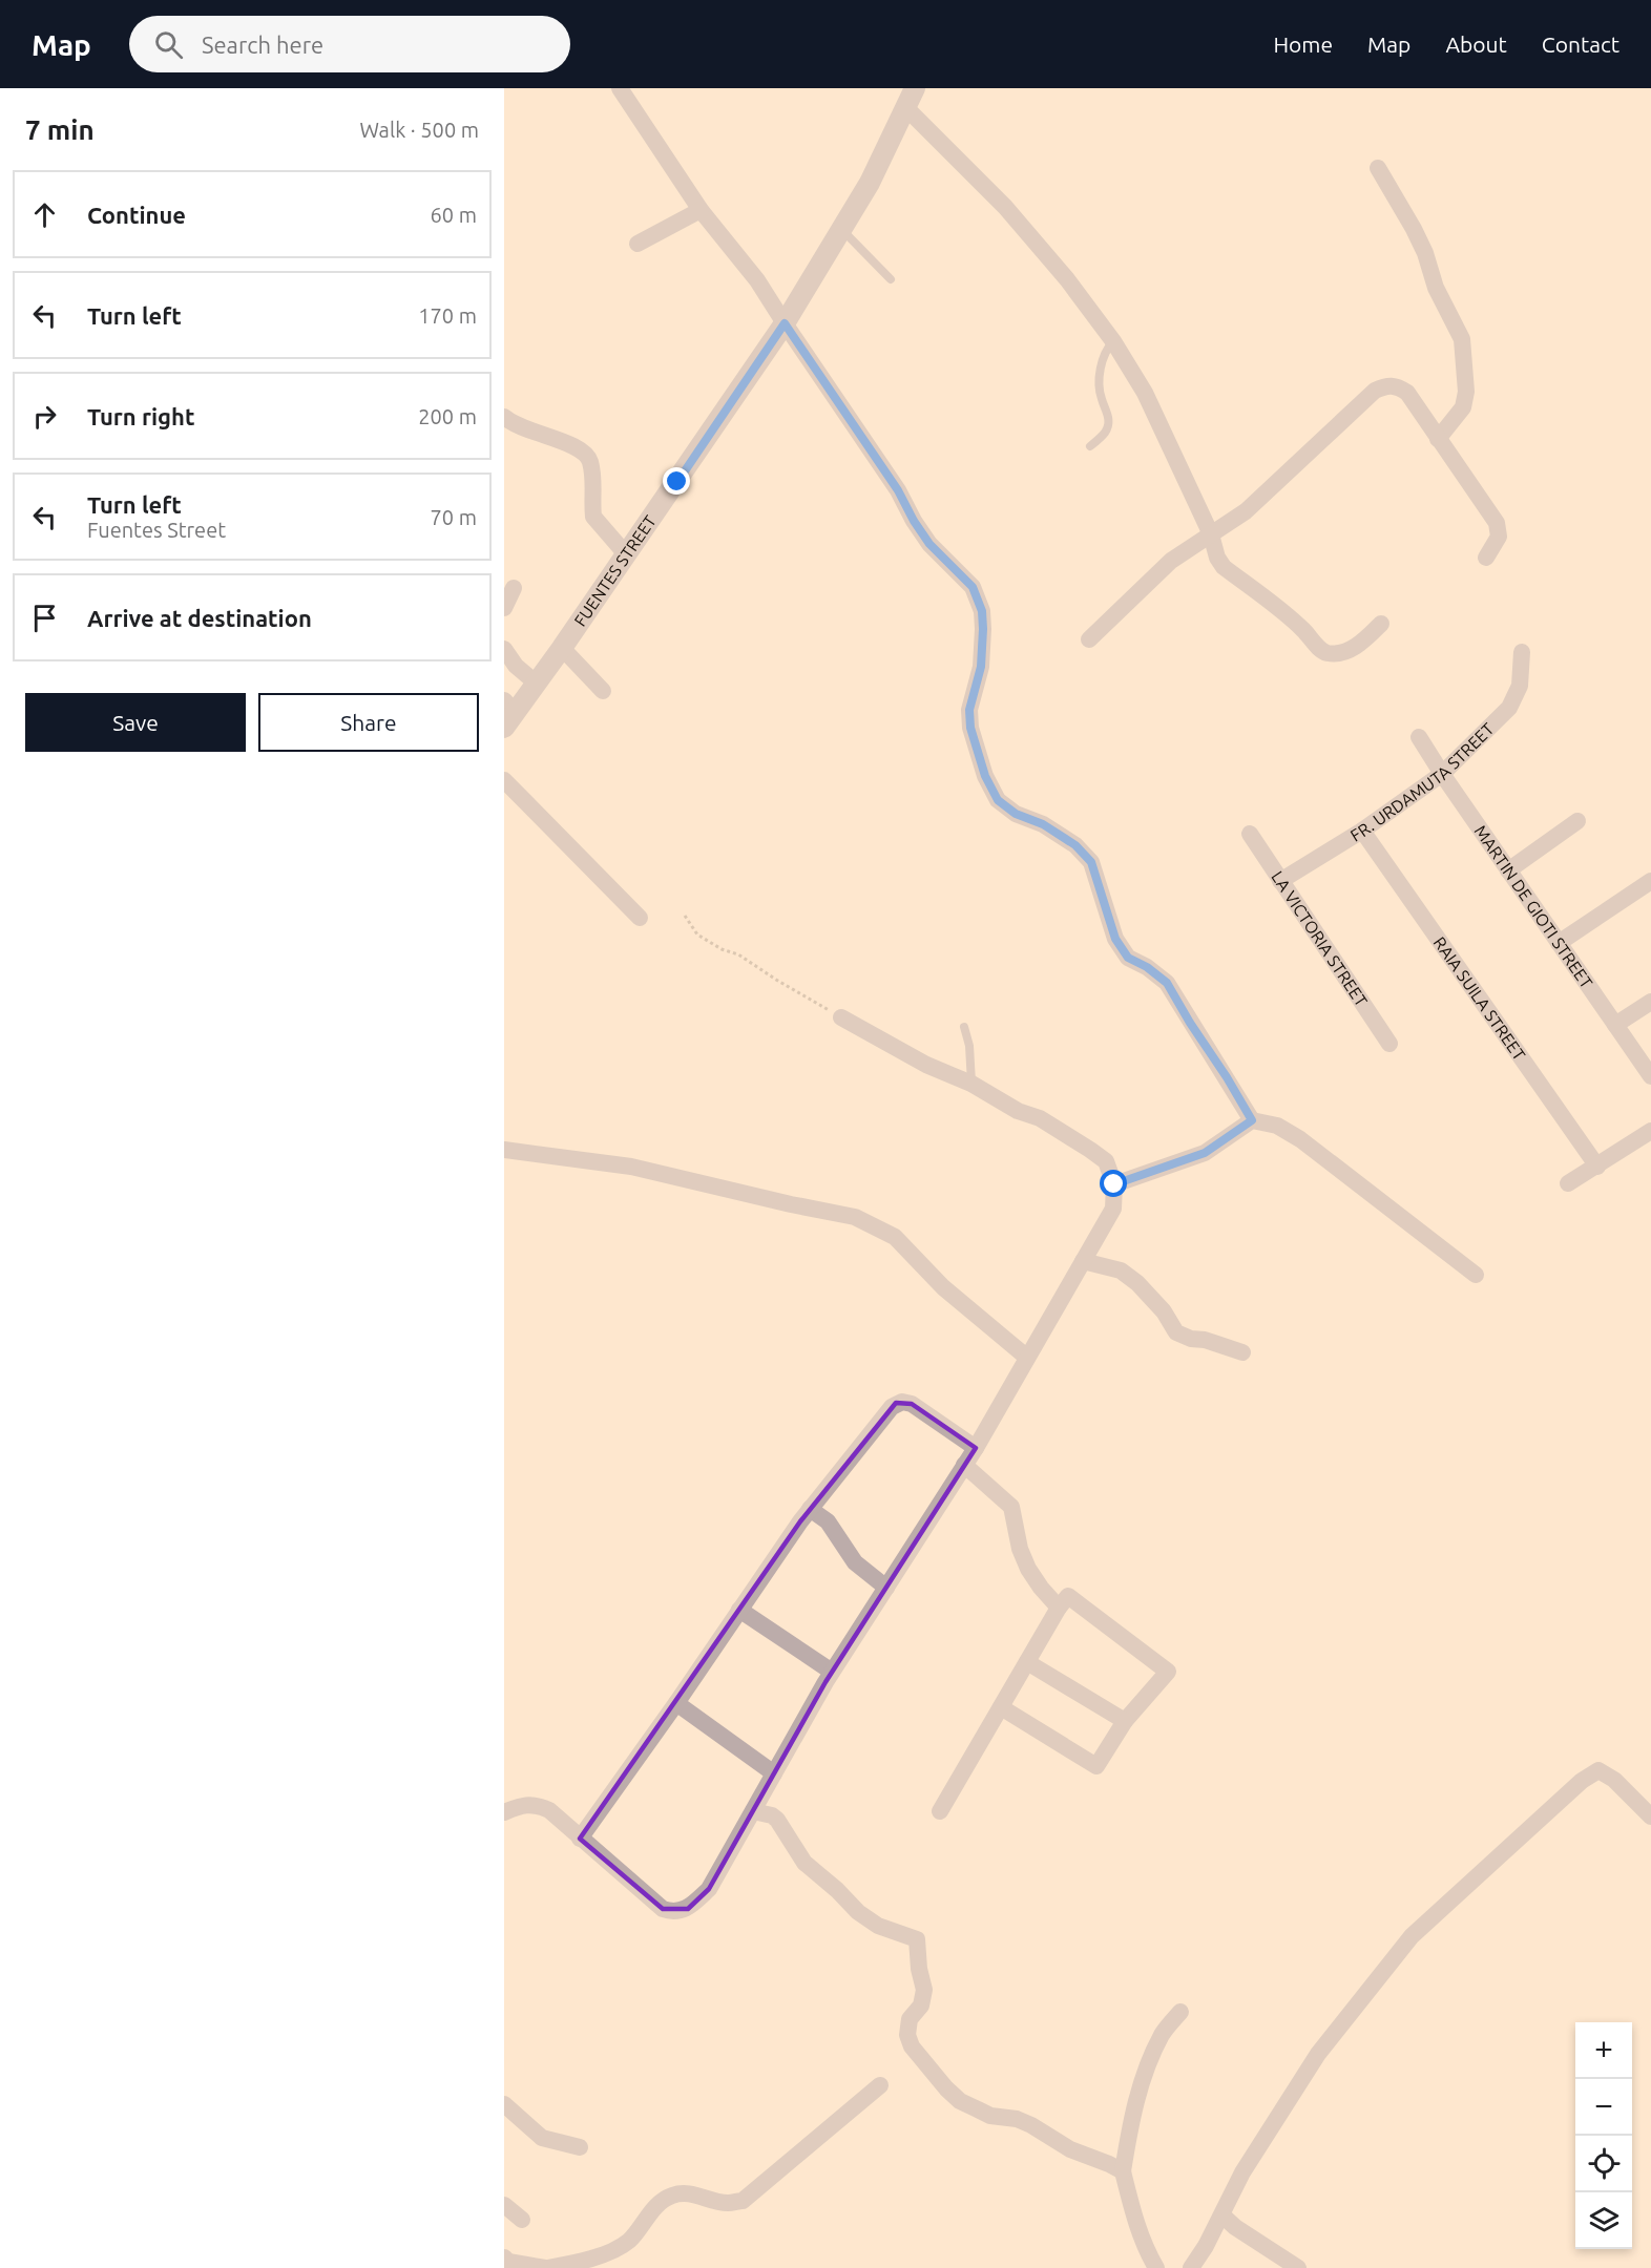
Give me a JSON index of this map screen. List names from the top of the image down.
{
  "streets": {
    "street": [
      "FUENTES STREET",
      "FR. URDAMUTA STREET",
      "MARTIN DE GIOTI STREET",
      "LA VICTORIA STREET",
      "RAIA SUILA STREET"
    ]
  },
  "crossings": [
    ["FR. URDAMUTA STREET", "MARTIN DE GIOTI STREET"],
    ["FR. URDAMUTA STREET", "LA VICTORIA STREET"],
    ["FR. URDAMUTA STREET", "RAIA SUILA STREET"]
  ],
  "page": {
    "header": "Map",
    "search": "Search here",
    "nav": [
      "Home",
      "Map",
      "About",
      "Contact"
    ],
    "heading": ["7 min", "Walk · 500 m"],
    "list": [
      ["Continue", "60 m"],
      ["Turn left", "170 m"],
      ["Turn right", "200 m"],
      ["Turn left", "Fuentes Street", "70 m"],
      "Arrive at destination"
    ],
    "buttons": ["Save", "Share"],
    "map_buttons": ["+", "−"]
  }
}
